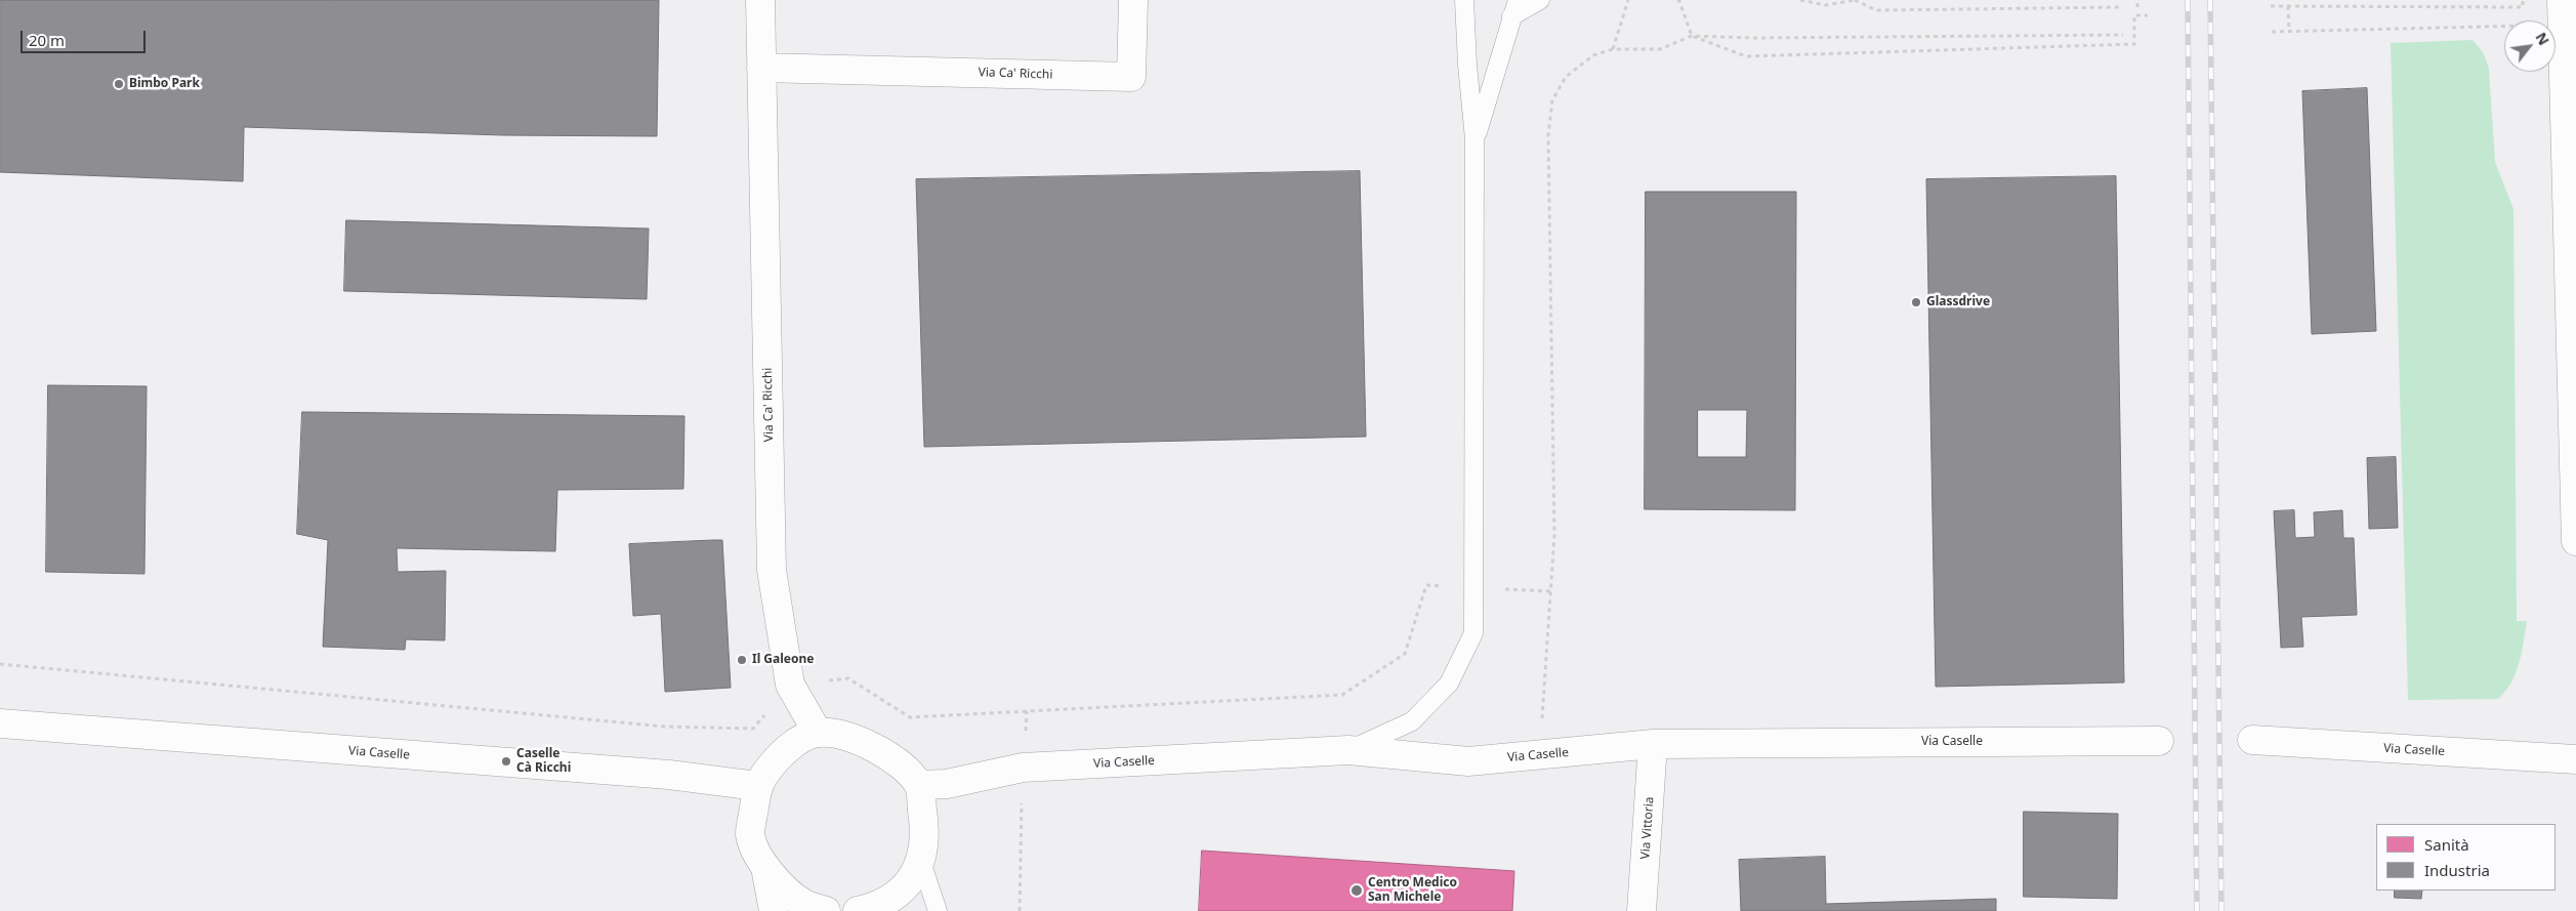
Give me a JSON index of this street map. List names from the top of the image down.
{
  "streets": {
    "street": ["Via Ca' Ricchi", "Via Caselle", "Via Vittoria"]
  },
  "crossings": [
    ["Via Caselle", "Via Vittoria"]
  ],
  "places": [
    "Bimbo Park",
    "Glassdrive",
    "Il Galeone",
    "Caselle Cà Ricchi",
    "Centro Medico San Michele"
  ],
  "legend": ["Sanità", "Industria"],
  "scale_bar": "20 m",
  "north": "top right"
}
